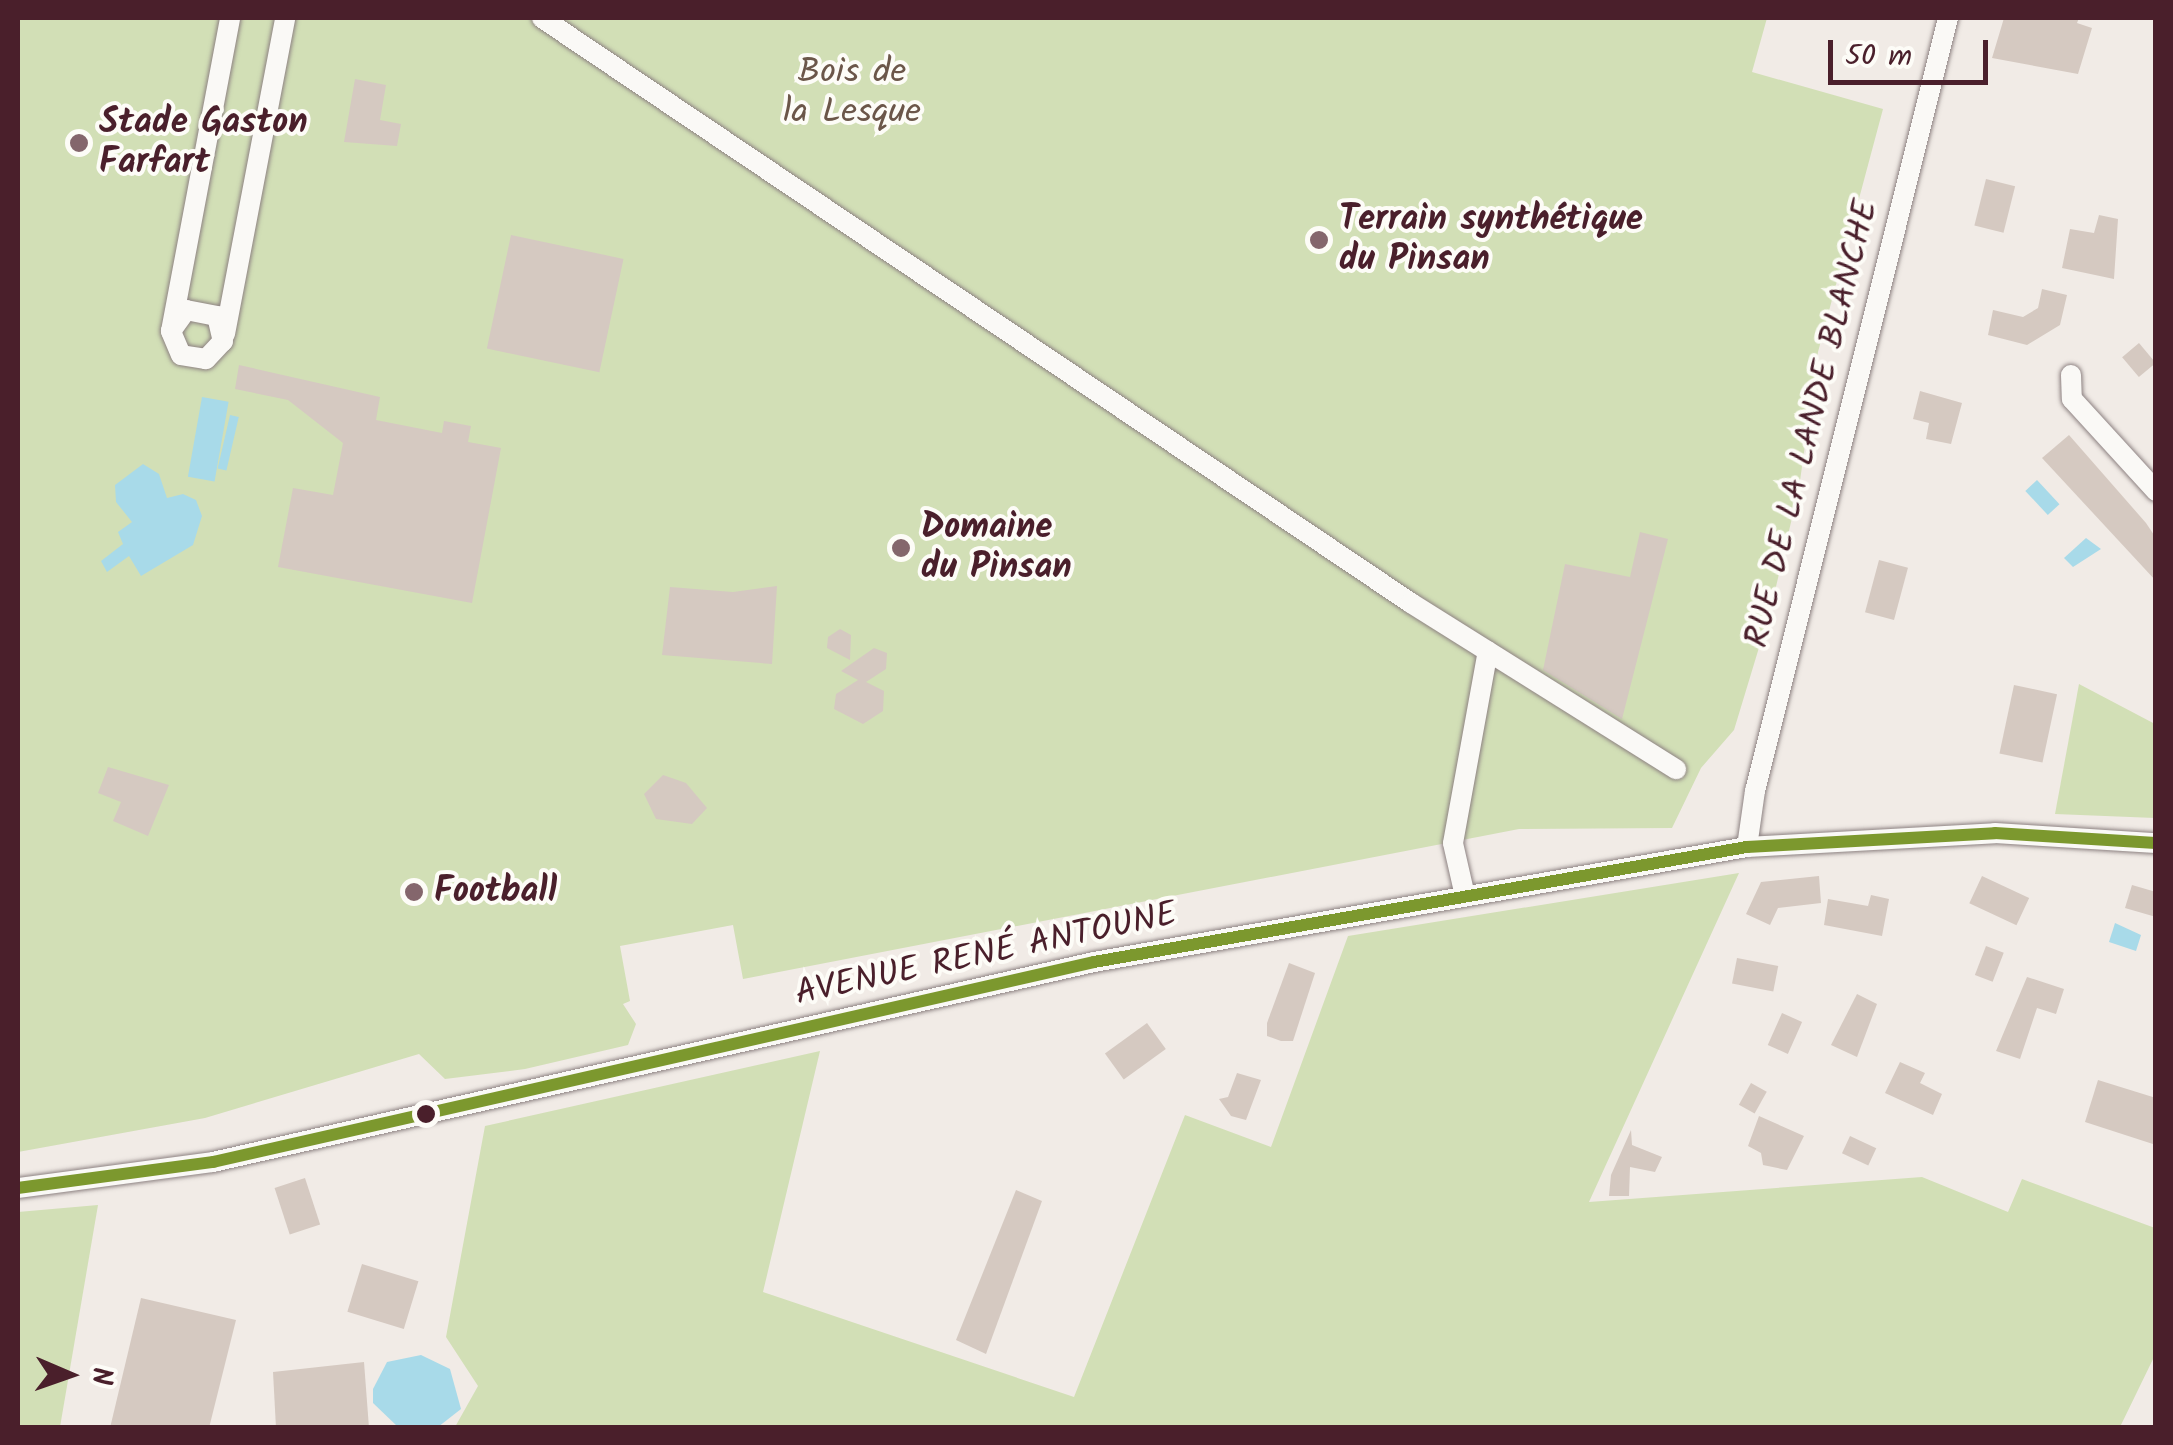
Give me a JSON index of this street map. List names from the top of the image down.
{
  "streets": {
    "street": ["RUE DE LA LANDE BLANCHE", "AVENUE RENÉ ANTOUNE"]
  },
  "crossings": [
    ["RUE DE LA LANDE BLANCHE", "AVENUE RENÉ ANTOUNE"]
  ],
  "parks": ["Bois de la Lesque"],
  "places": [
    "Stade Gaston Farfart",
    "Terrain synthétique du Pinsan",
    "Domaine du Pinsan",
    "Football"
  ],
  "scale_bar": "50 m",
  "north": "right"
}
